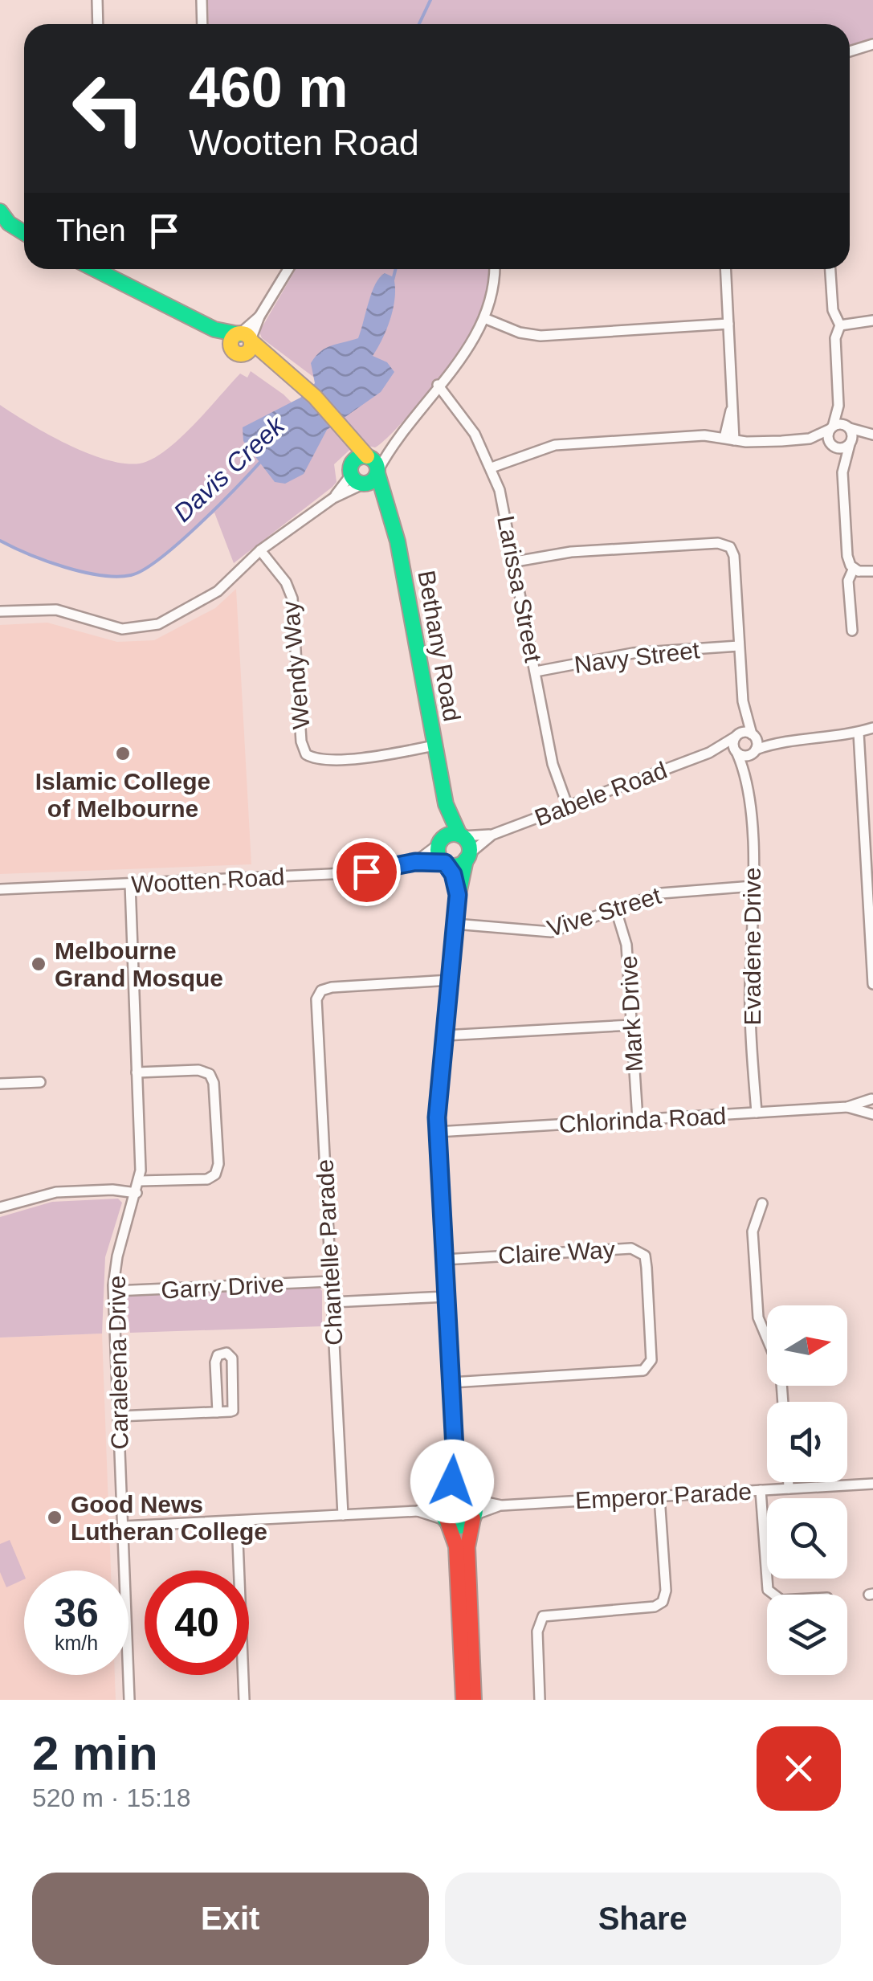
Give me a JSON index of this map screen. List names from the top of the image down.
{
  "streets": {
    "street": [
      "Larissa Street",
      "Bethany Road",
      "Navy Street",
      "Wendy Way",
      "Babele Road",
      "Wootten Road",
      "Vive Street",
      "Evadene Drive",
      "Mark Drive",
      "Chlorinda Road",
      "Chantelle Parade",
      "Claire Way",
      "Garry Drive",
      "Caraleena Drive",
      "Emperor Parade"
    ]
  },
  "crossings": [
    ["Larissa Street", "Navy Street"],
    ["Larissa Street", "Babele Road"],
    ["Bethany Road", "Wendy Way"],
    ["Bethany Road", "Babele Road"],
    ["Bethany Road", "Wootten Road"],
    ["Babele Road", "Wootten Road"],
    ["Babele Road", "Evadene Drive"],
    ["Wootten Road", "Caraleena Drive"],
    ["Vive Street", "Evadene Drive"],
    ["Vive Street", "Mark Drive"],
    ["Evadene Drive", "Chlorinda Road"],
    ["Mark Drive", "Chlorinda Road"],
    ["Chantelle Parade", "Garry Drive"],
    ["Garry Drive", "Caraleena Drive"]
  ],
  "water": ["Davis Creek"],
  "places": ["Islamic College of Melbourne", "Melbourne Grand Mosque", "Good News Lutheran College"],
  "north": "right",
  "page": {
    "turn": ["460 m", "Wootten Road"],
    "then": "Then",
    "speed": "36 km/h",
    "limit": "40",
    "heading": ["2 min", "520 m · 15:18"],
    "buttons": ["Exit", "Share"]
  }
}
